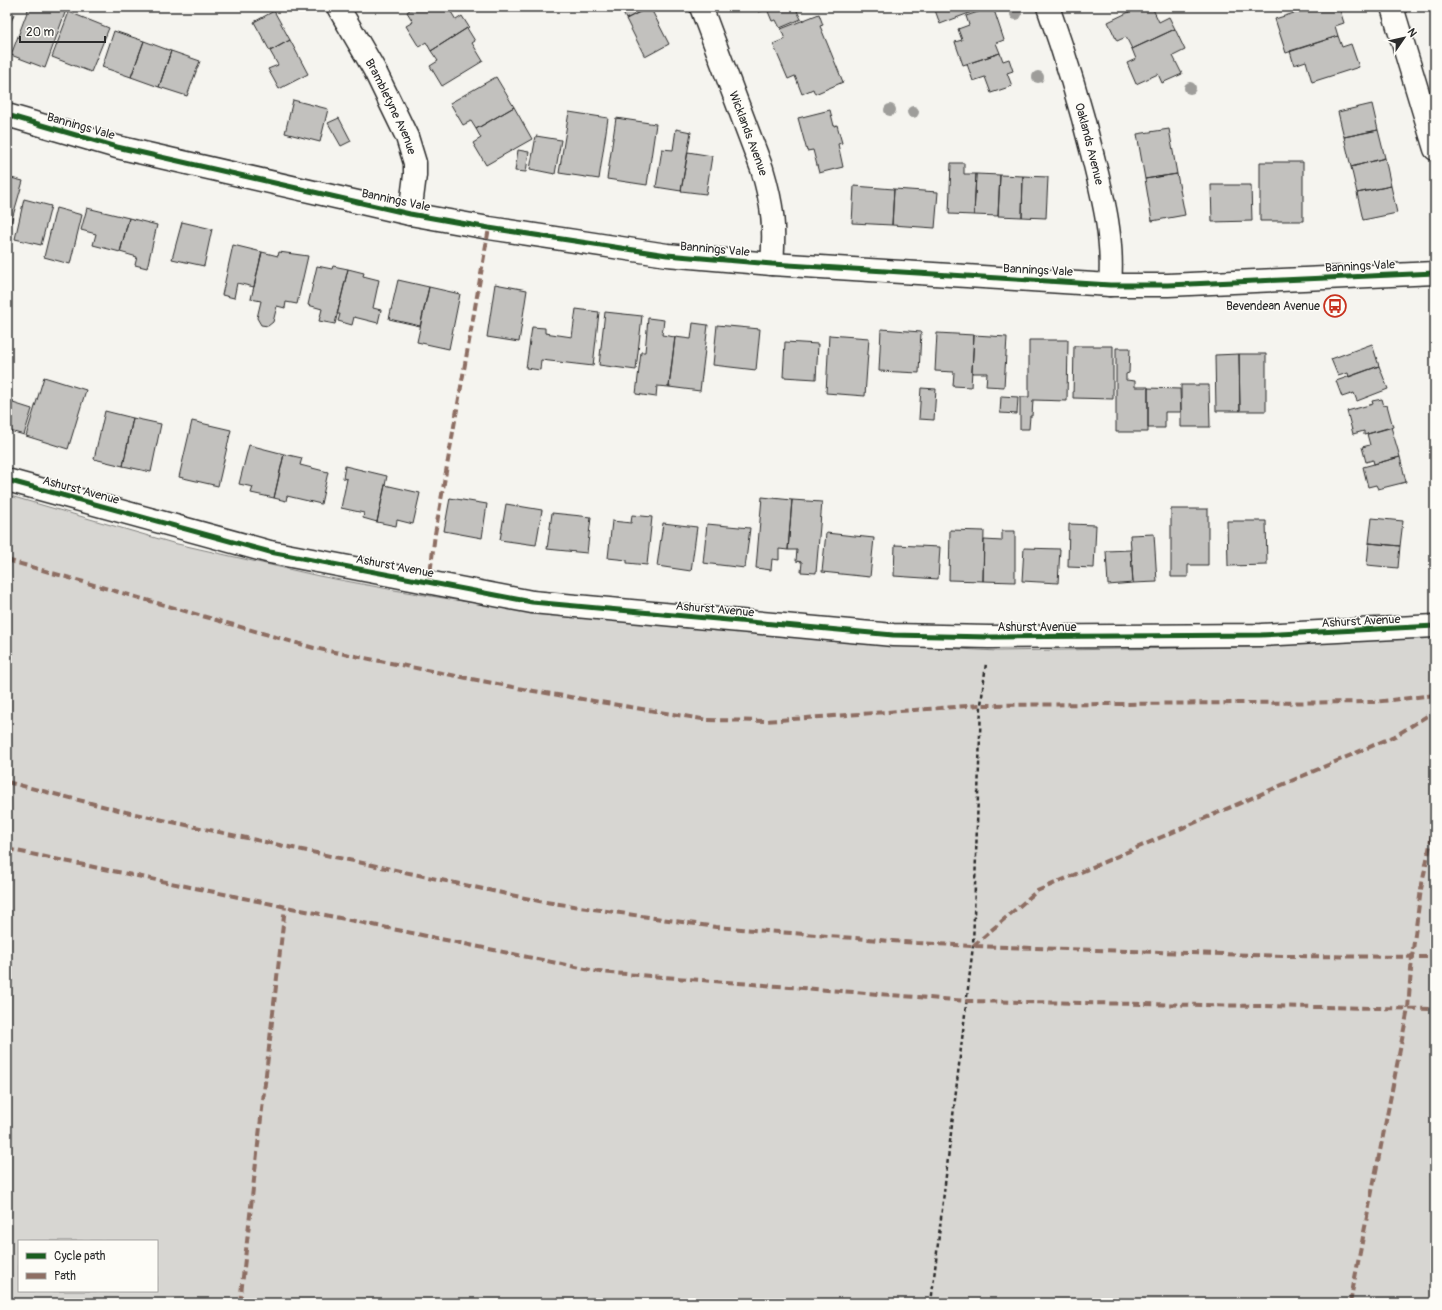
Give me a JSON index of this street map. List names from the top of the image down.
{
  "streets": {
    "street": [
      "Brambletyne Avenue",
      "Bannings Vale",
      "Wicklands Avenue",
      "Oaklands Avenue",
      "Ashurst Avenue"
    ]
  },
  "crossings": [
    ["Brambletyne Avenue", "Bannings Vale"],
    ["Bannings Vale", "Wicklands Avenue"],
    ["Bannings Vale", "Oaklands Avenue"]
  ],
  "places": {
    "bus stop": ["Bevendean Avenue"]
  },
  "legend": ["Cycle path", "Path"],
  "scale_bar": "20 m",
  "north": "top right"
}
